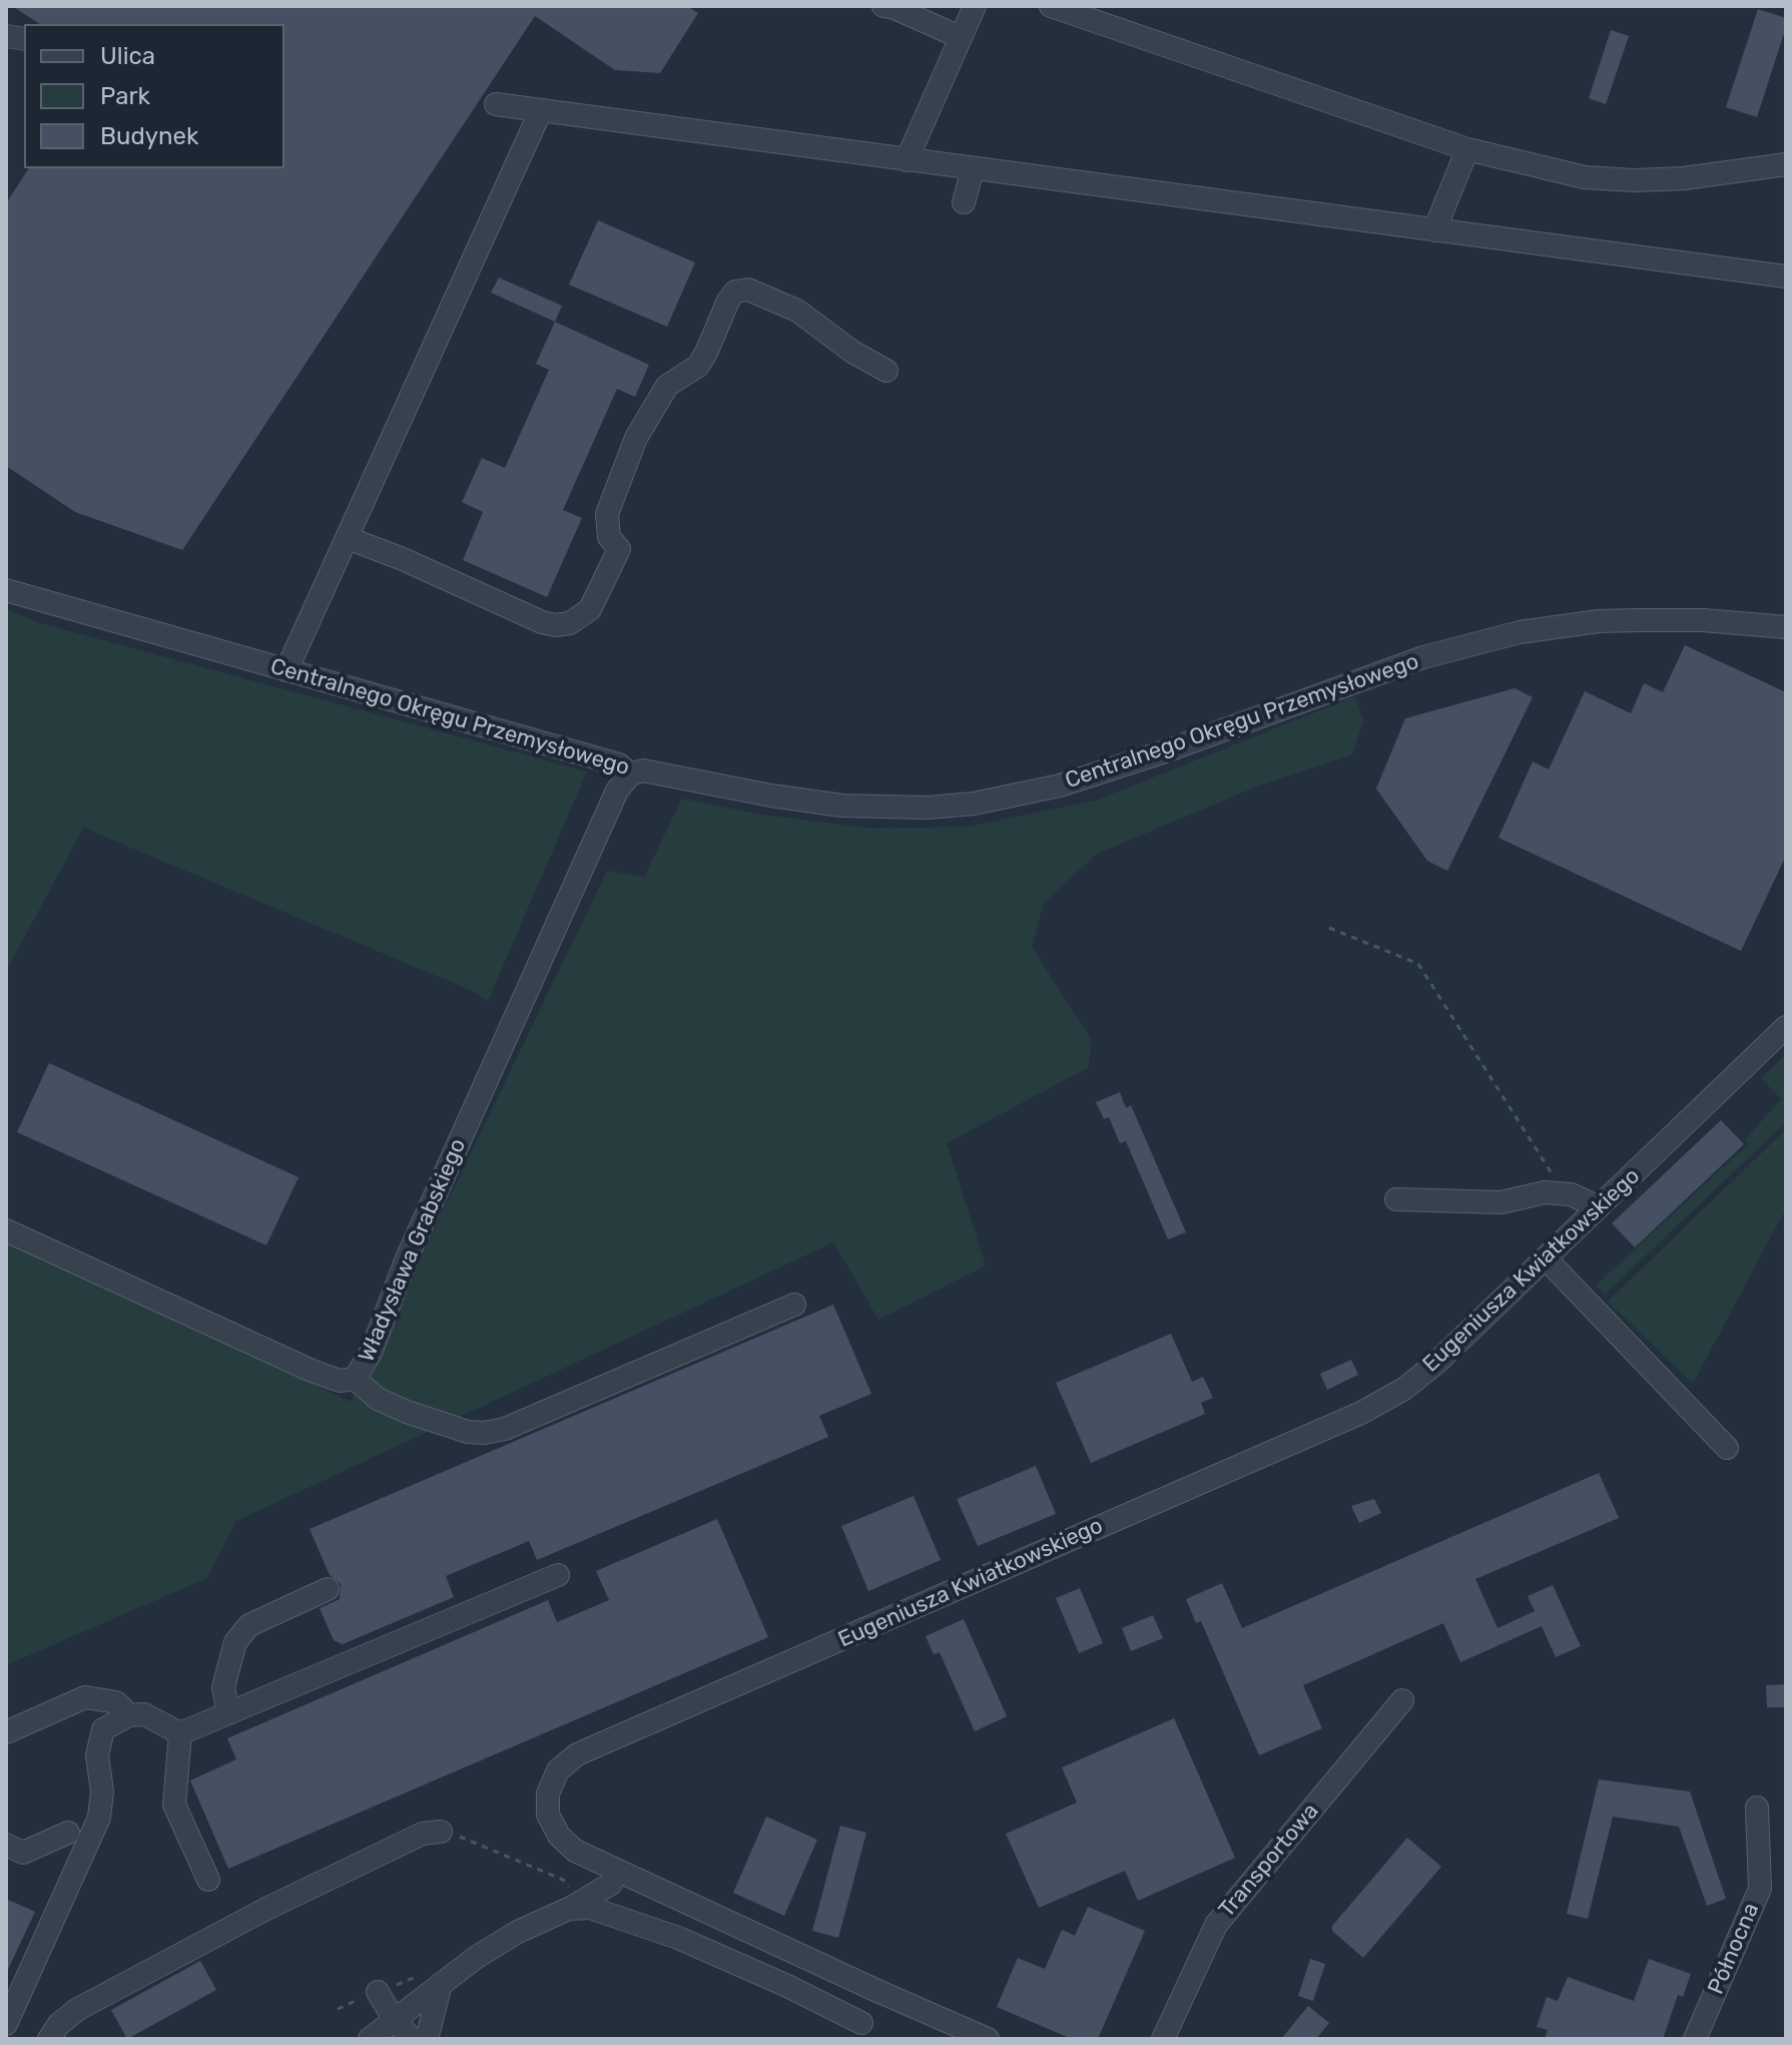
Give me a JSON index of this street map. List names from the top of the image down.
{
  "streets": {
    "street": [
      "Centralnego Okręgu Przemysłowego",
      "Władysława Grabskiego",
      "Eugeniusza Kwiatkowskiego",
      "Transportowa",
      "Północna"
    ]
  },
  "crossings": [
    ["Centralnego Okręgu Przemysłowego", "Władysława Grabskiego"]
  ],
  "legend": ["Ulica", "Park", "Budynek"]
}
